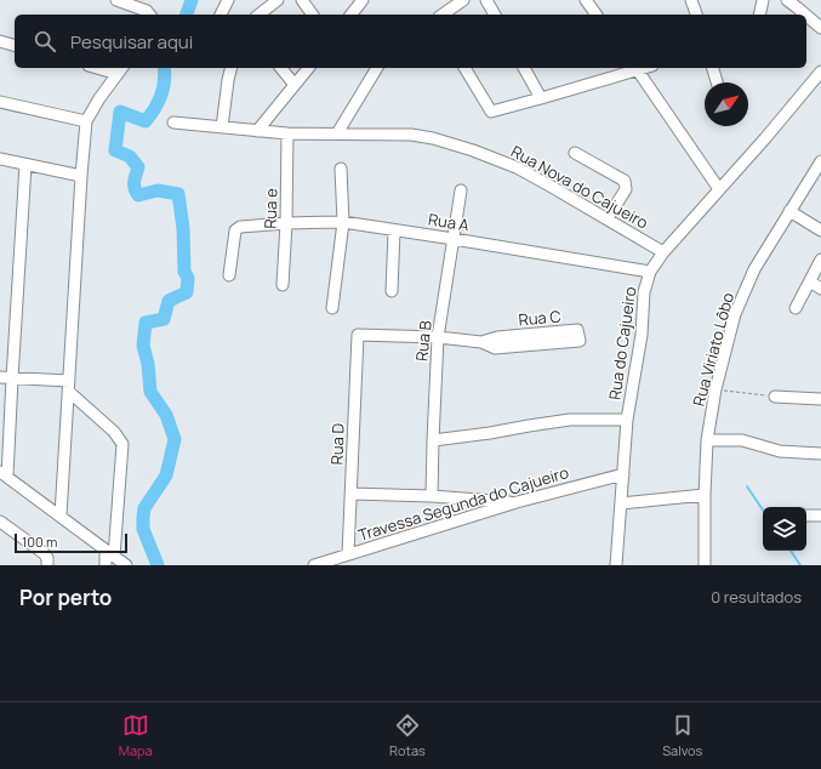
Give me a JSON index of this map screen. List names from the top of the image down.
{
  "streets": {
    "street": [
      "Rua Nova do Cajueiro",
      "Rua e",
      "Rua A",
      "Rua C",
      "Rua B",
      "Rua do Cajueiro",
      "Rua Viriato Lôbo",
      "Rua D",
      "Travessa Segunda do Cajueiro"
    ]
  },
  "crossings": [
    ["Rua Nova do Cajueiro", "Rua e"],
    ["Rua Nova do Cajueiro", "Rua do Cajueiro"],
    ["Rua e", "Rua A"],
    ["Rua A", "Rua B"],
    ["Rua A", "Rua do Cajueiro"],
    ["Rua C", "Rua B"],
    ["Rua C", "Rua D"],
    ["Rua do Cajueiro", "Travessa Segunda do Cajueiro"],
    ["Rua D", "Travessa Segunda do Cajueiro"]
  ],
  "scale_bar": "100 m",
  "north": "top right",
  "page": {
    "search": "Pesquisar aqui",
    "scale": "100 m",
    "heading": ["Por perto", "0 resultados"],
    "nav": ["Mapa", "Rotas", "Salvos"]
  }
}
